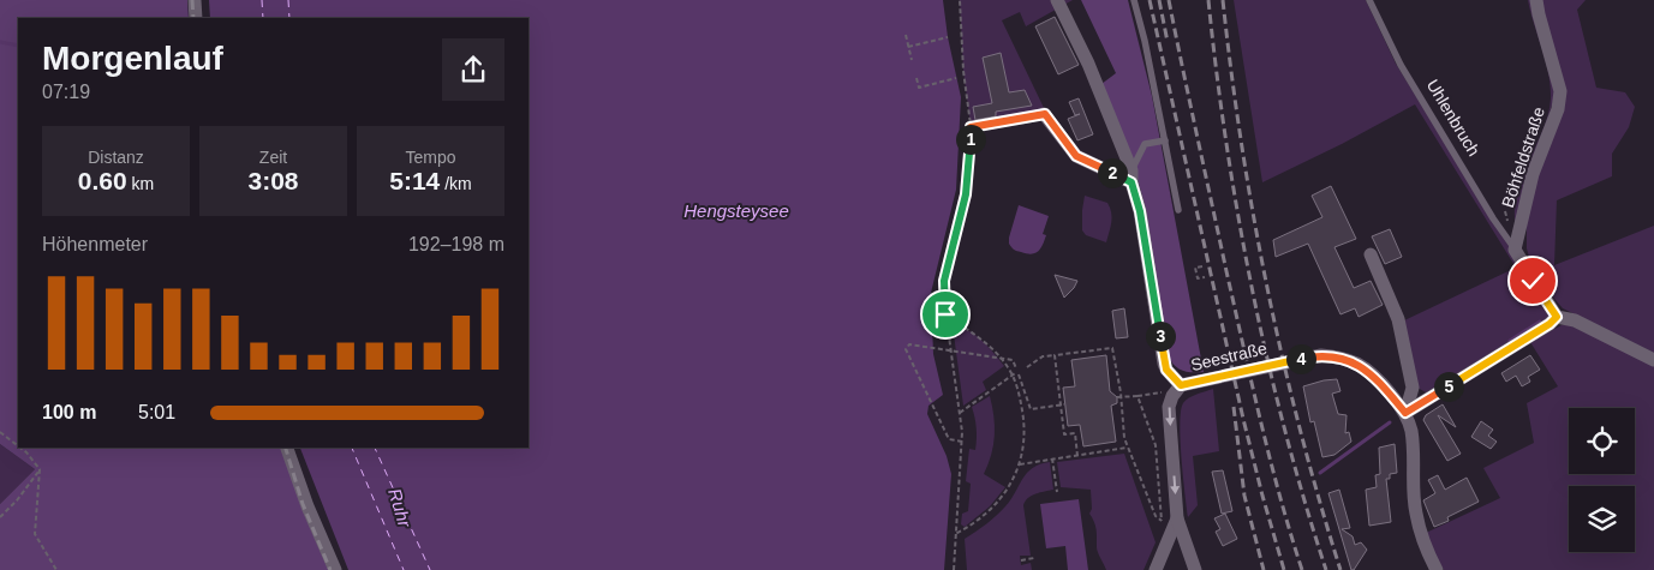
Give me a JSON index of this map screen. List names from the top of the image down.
{
  "streets": {
    "street": ["Böhfeldstraße", "Seestraße"],
    "lane": ["Uhlenbruch"]
  },
  "crossings": [
    ["Uhlenbruch", "Böhfeldstraße"]
  ],
  "water": ["Hengsteysee", "Ruhr"],
  "page": {
    "heading": ["Morgenlauf", "07:19"],
    "stats": [
      ["Distanz", "0.60 km"],
      ["Zeit", "3:08"],
      ["Tempo", "5:14 /km"]
    ],
    "pins": [
      "1",
      "2",
      "3",
      "4",
      "5"
    ],
    "chart": ["Höhenmeter", "192–198 m"],
    "list": [
      {
        "name": "100 m",
        "note": "5:01"
      }
    ]
  }
}
